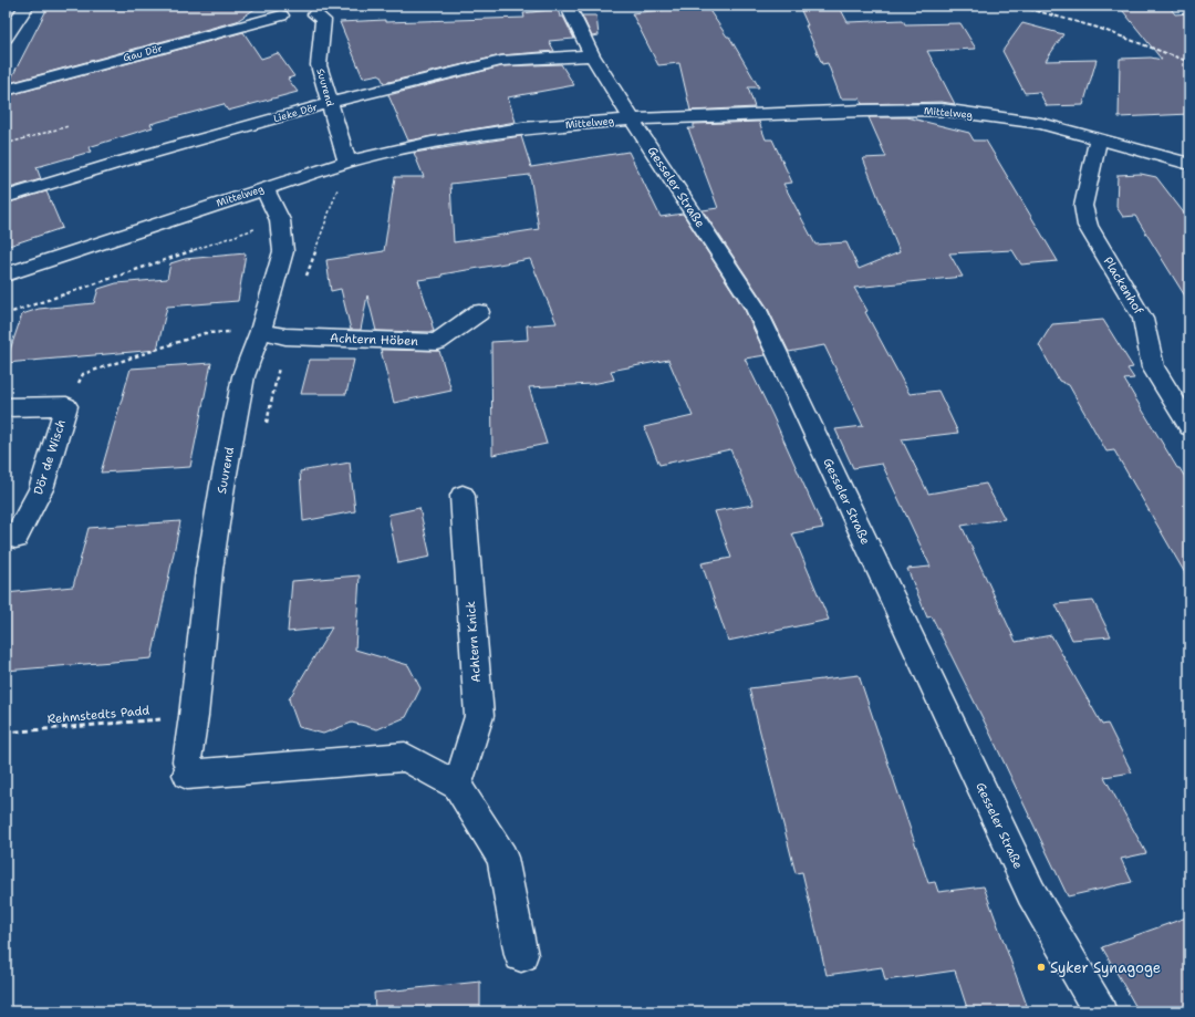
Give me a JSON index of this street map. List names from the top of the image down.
{
  "streets": {
    "street": [
      "Gau Dör",
      "Suurend",
      "Lieke Dör",
      "Mittelweg",
      "Gesseler Straße",
      "Plackenhof",
      "Achtern Höben",
      "Dör de Wisch",
      "Achtern Knick"
    ],
    "path": ["Rehmstedts Padd"]
  },
  "crossings": [
    ["Gau Dör", "Suurend"],
    ["Suurend", "Lieke Dör"],
    ["Suurend", "Mittelweg"],
    ["Suurend", "Achtern Höben"],
    ["Suurend", "Achtern Knick"],
    ["Suurend", "Rehmstedts Padd"],
    ["Lieke Dör", "Gesseler Straße"],
    ["Mittelweg", "Gesseler Straße"],
    ["Mittelweg", "Plackenhof"]
  ],
  "places": ["Syker Synagoge"]
}
